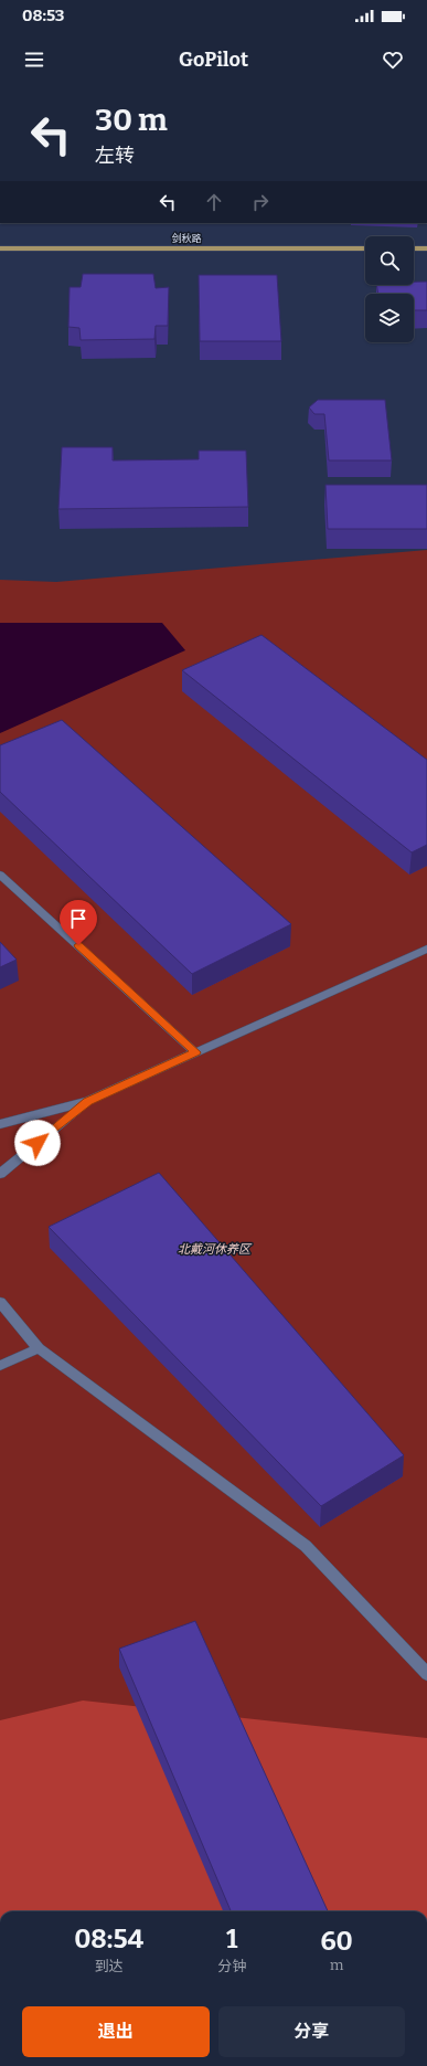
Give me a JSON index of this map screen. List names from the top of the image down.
{
  "streets": {
    "main road": ["剑秋路"]
  },
  "parks": ["北戴河休养区"],
  "page": {
    "status": "08:53",
    "header": "GoPilot",
    "turn": ["30 m", "左转"],
    "eta": [
      "08:54",
      "到达",
      "1",
      "分钟",
      "60",
      "m"
    ],
    "buttons": ["退出", "分享"]
  }
}
